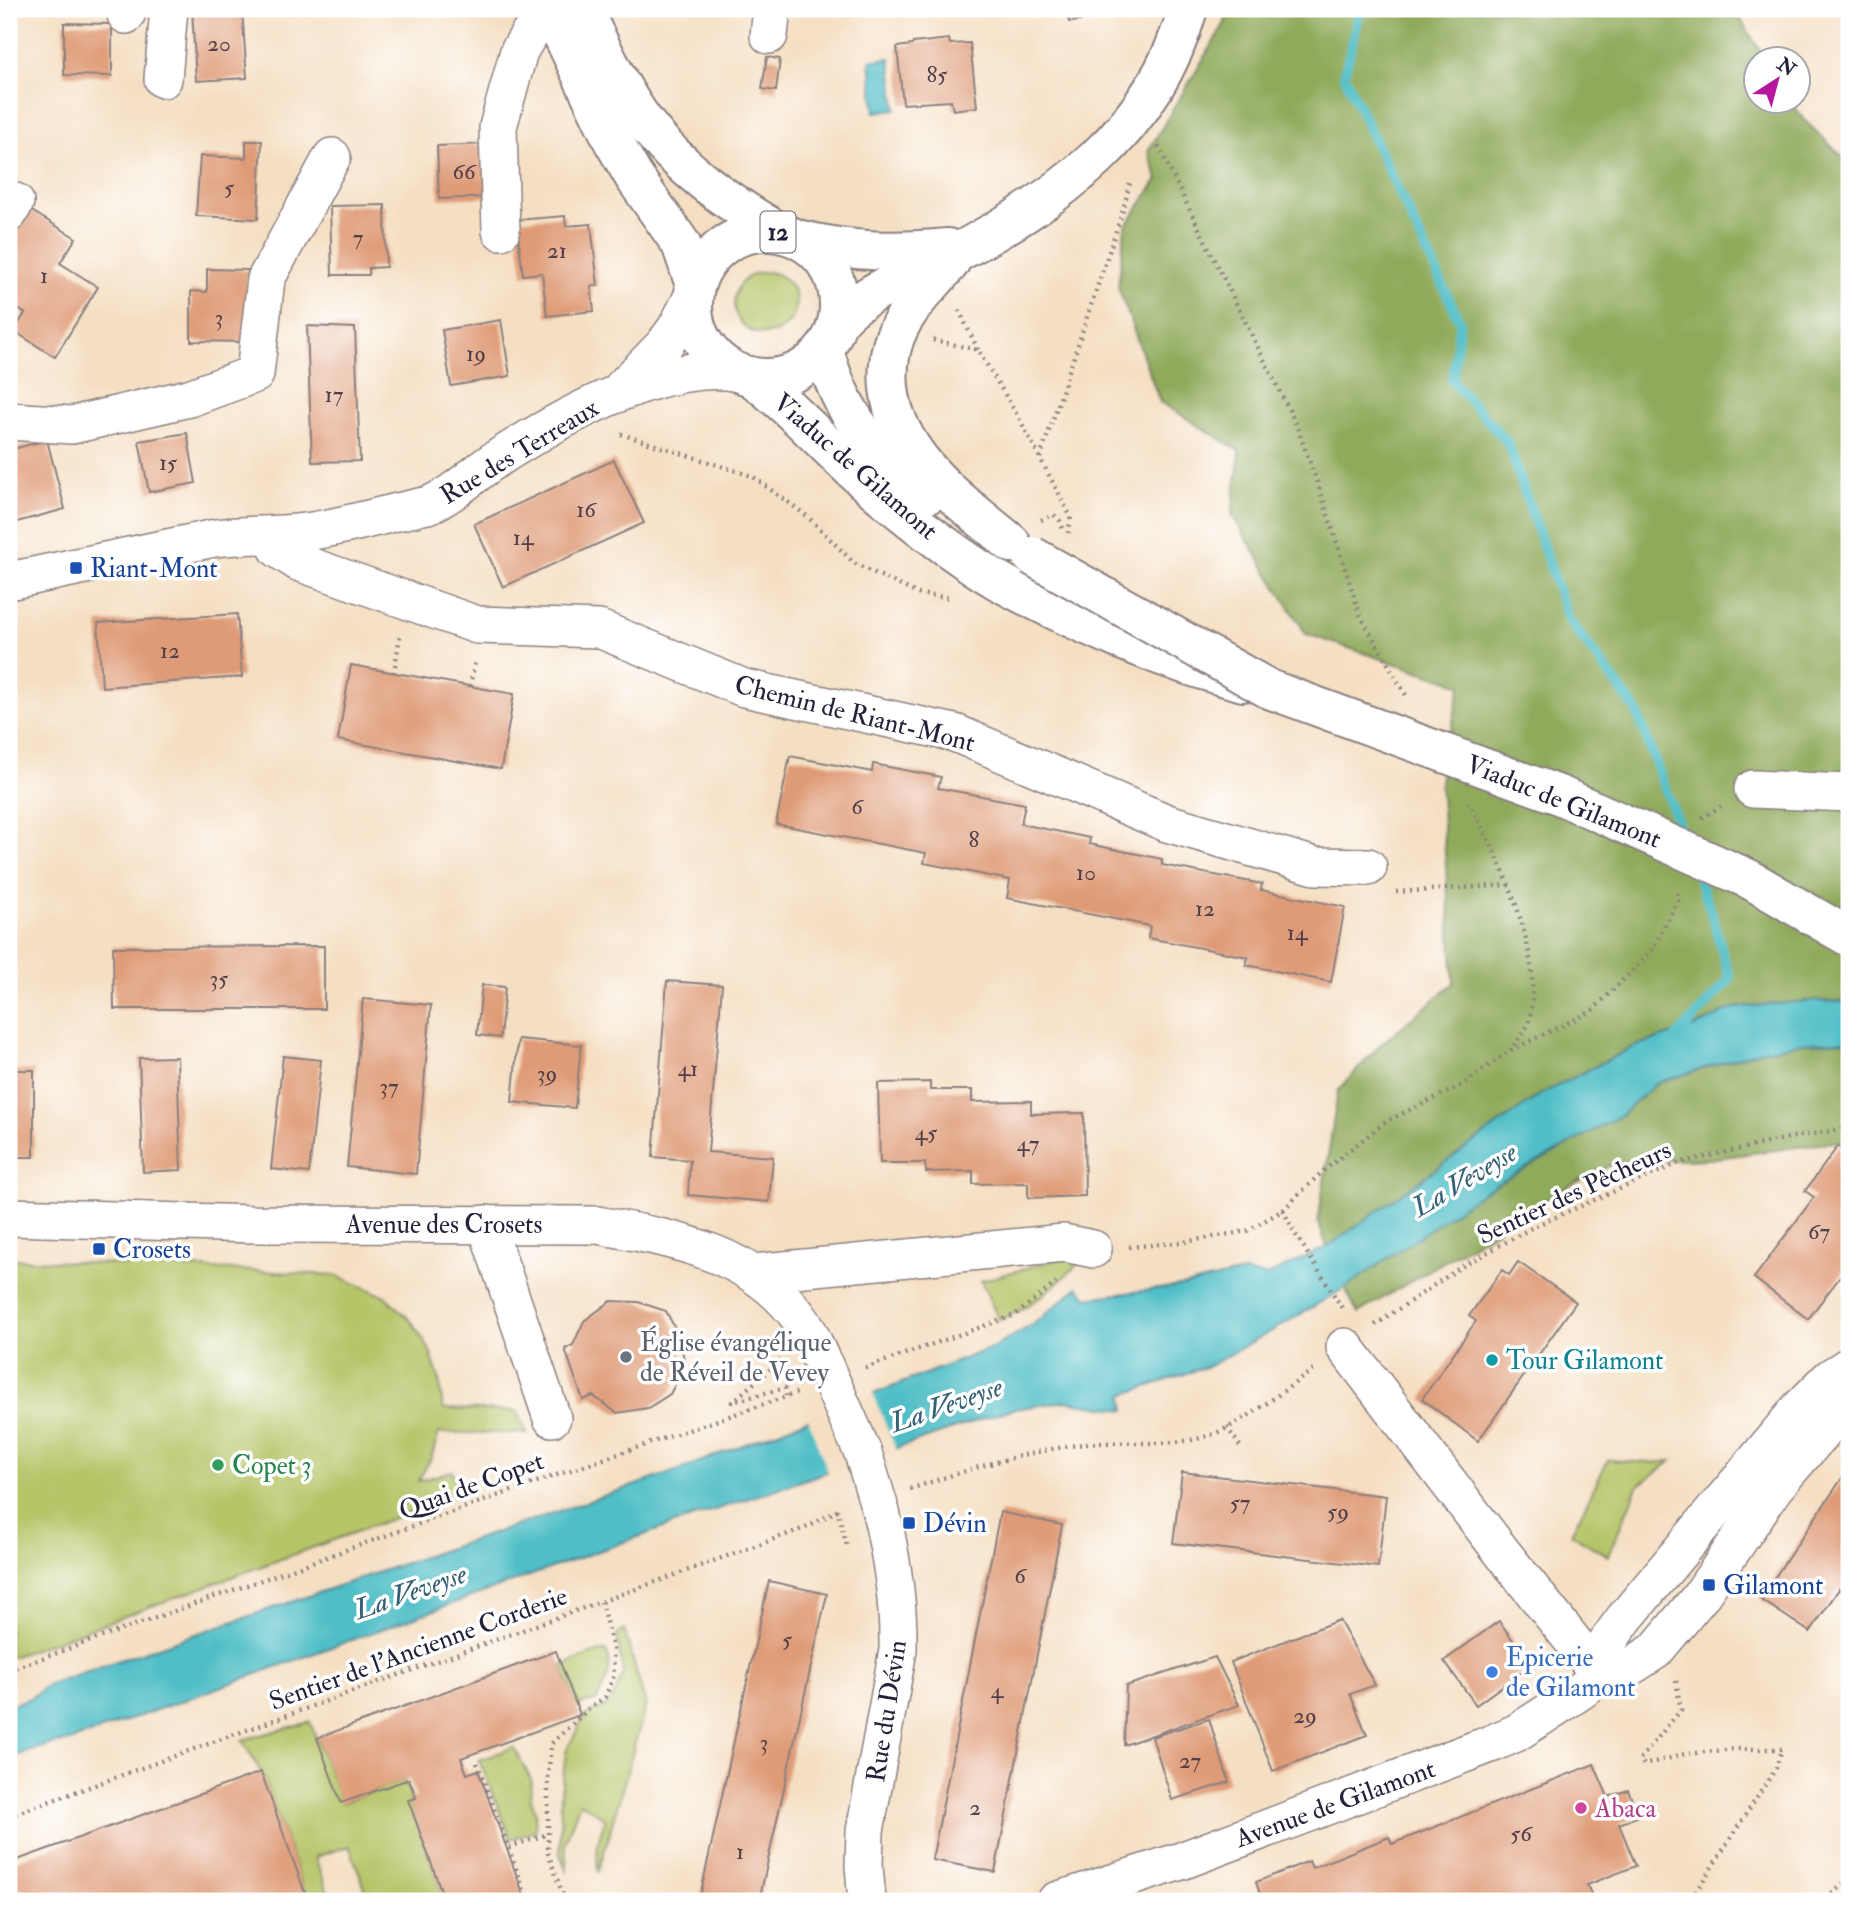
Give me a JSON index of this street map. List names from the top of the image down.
{
  "streets": {
    "main road": ["12", "Viaduc de Gilamont"],
    "street": [
      "Rue des Terreaux",
      "Chemin de Riant-Mont",
      "Avenue des Crosets",
      "Rue du Dévin",
      "Avenue de Gilamont"
    ],
    "path": ["Sentier des Pêcheurs", "Quai de Copet", "Sentier de l'Ancienne Corderie"]
  },
  "crossings": [
    ["12", "Rue des Terreaux"],
    ["12", "Viaduc de Gilamont"],
    ["Rue des Terreaux", "Viaduc de Gilamont"],
    ["Rue des Terreaux", "Chemin de Riant-Mont"],
    ["Avenue des Crosets", "Quai de Copet"],
    ["Avenue des Crosets", "Rue du Dévin"]
  ],
  "water": ["La Veveyse"],
  "places": {
    "transit": [
      "Riant-Mont",
      "Crosets",
      "Dévin",
      "Gilamont"
    ],
    "other": [
      "Église évangélique de Réveil de Vevey",
      "Tour Gilamont",
      "Copet 3",
      "Epicerie de Gilamont",
      "Abaca"
    ]
  },
  "house_numbers": [
    "20",
    "85",
    "66",
    "5",
    "7",
    "21",
    "1",
    "3",
    "19",
    "17",
    "15",
    "16",
    "14",
    "12",
    "6",
    "8",
    "10",
    "12",
    "14",
    "35",
    "41",
    "39",
    "37",
    "45",
    "47",
    "67",
    "57",
    "59",
    "6",
    "5",
    "4",
    "29",
    "3",
    "27",
    "2",
    "56",
    "1"
  ],
  "north": "top right"
}
